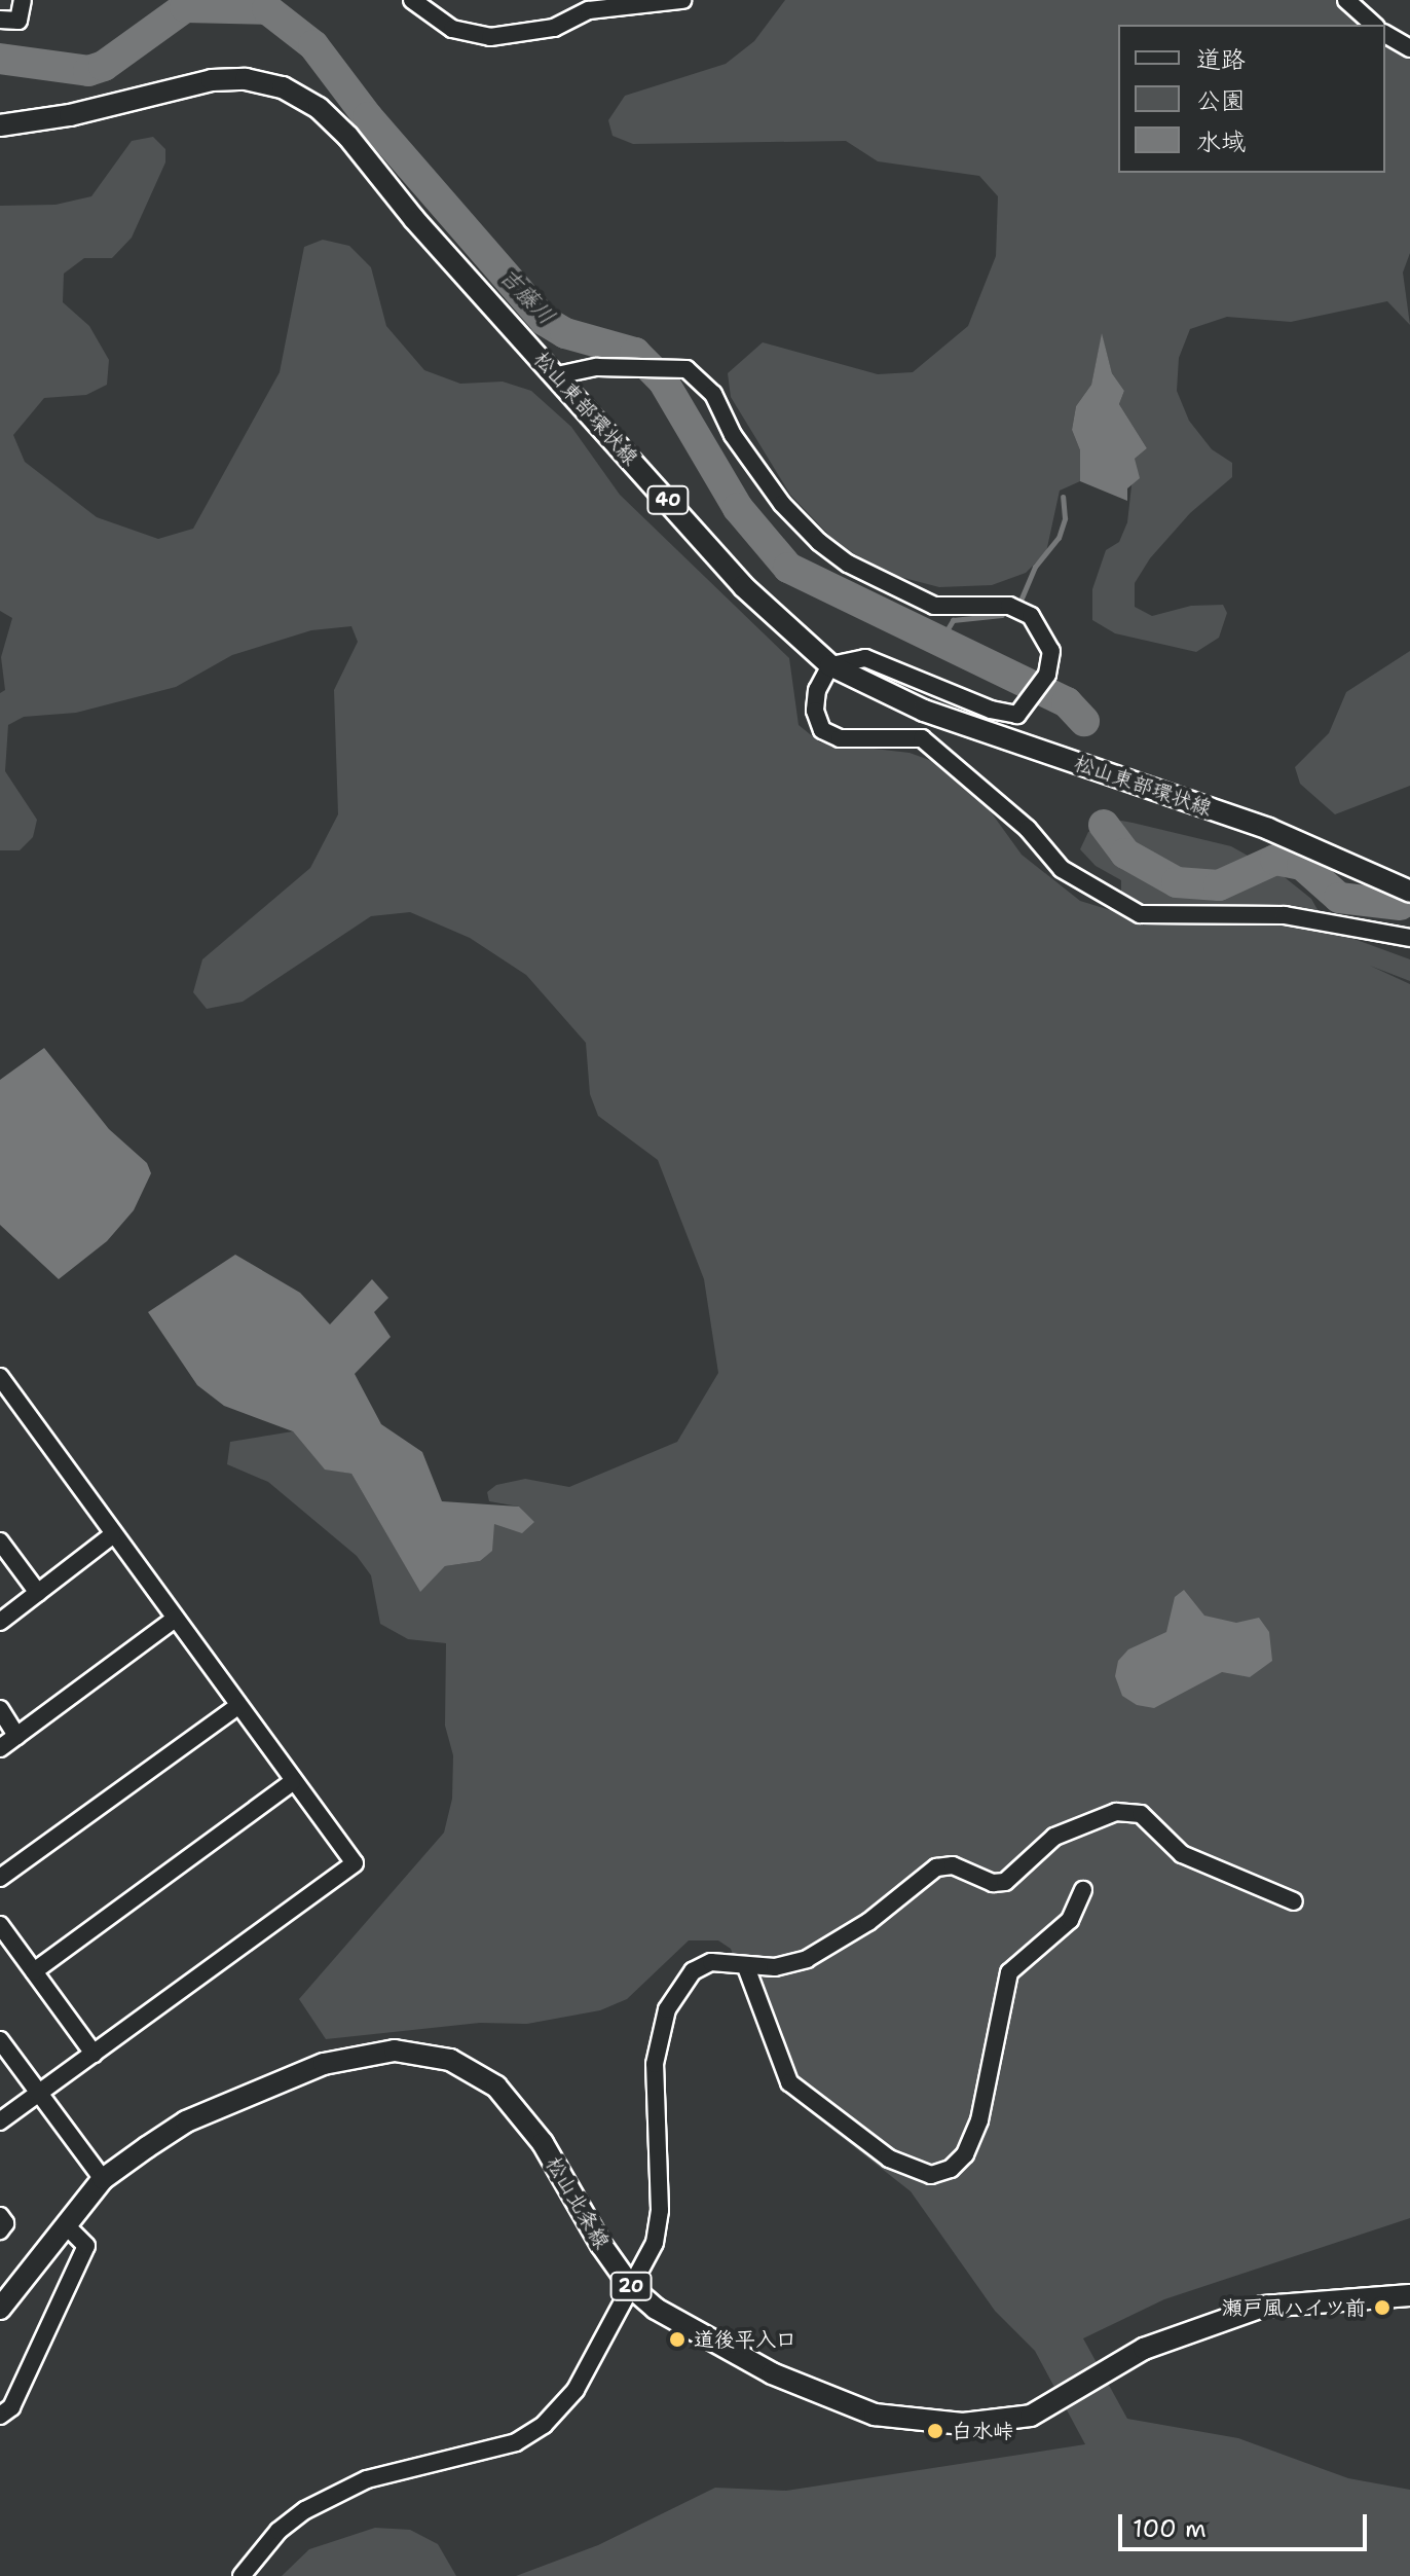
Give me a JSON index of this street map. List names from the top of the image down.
{
  "streets": {
    "main road": [
      "松山東部環状線",
      "40",
      "松山北条線",
      "20"
    ]
  },
  "water": ["吉藤川"],
  "places": ["瀬戸風ハイツ前", "道後平入口", "白水峠"],
  "legend": ["道路", "公園", "水域"],
  "scale_bar": "100 m"
}
